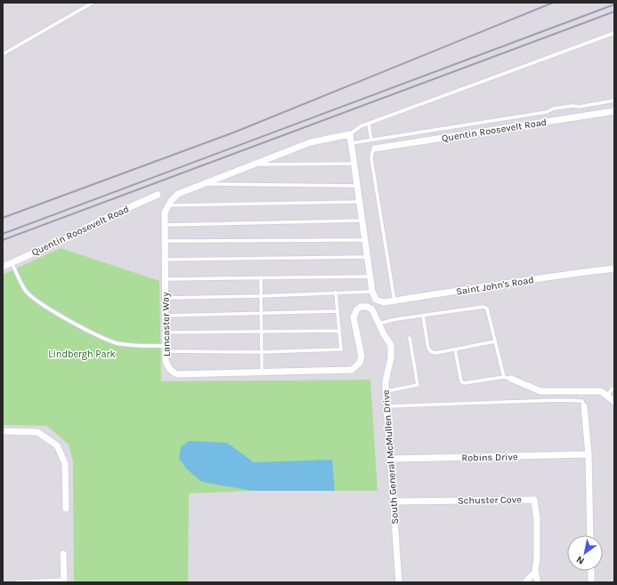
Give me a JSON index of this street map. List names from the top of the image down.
{
  "streets": {
    "street": [
      "Quentin Roosevelt Road",
      "Saint John's Road",
      "Lancaster Way",
      "South General McMullen Drive",
      "Robins Drive",
      "Schuster Cove"
    ]
  },
  "crossings": [
    ["Lancaster Way", "South General McMullen Drive"],
    ["South General McMullen Drive", "Robins Drive"],
    ["South General McMullen Drive", "Schuster Cove"]
  ],
  "parks": ["Lindbergh Park"],
  "north": "bottom left"
}
